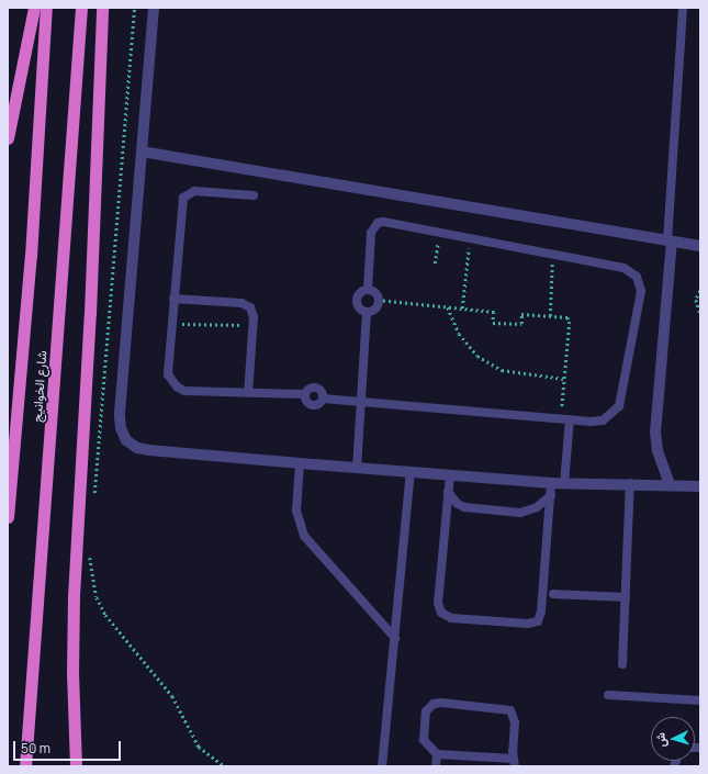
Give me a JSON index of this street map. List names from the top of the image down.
{
  "streets": {
    "highway": ["شارع الخوانيج"]
  },
  "scale_bar": "50 m",
  "north": "left"
}
